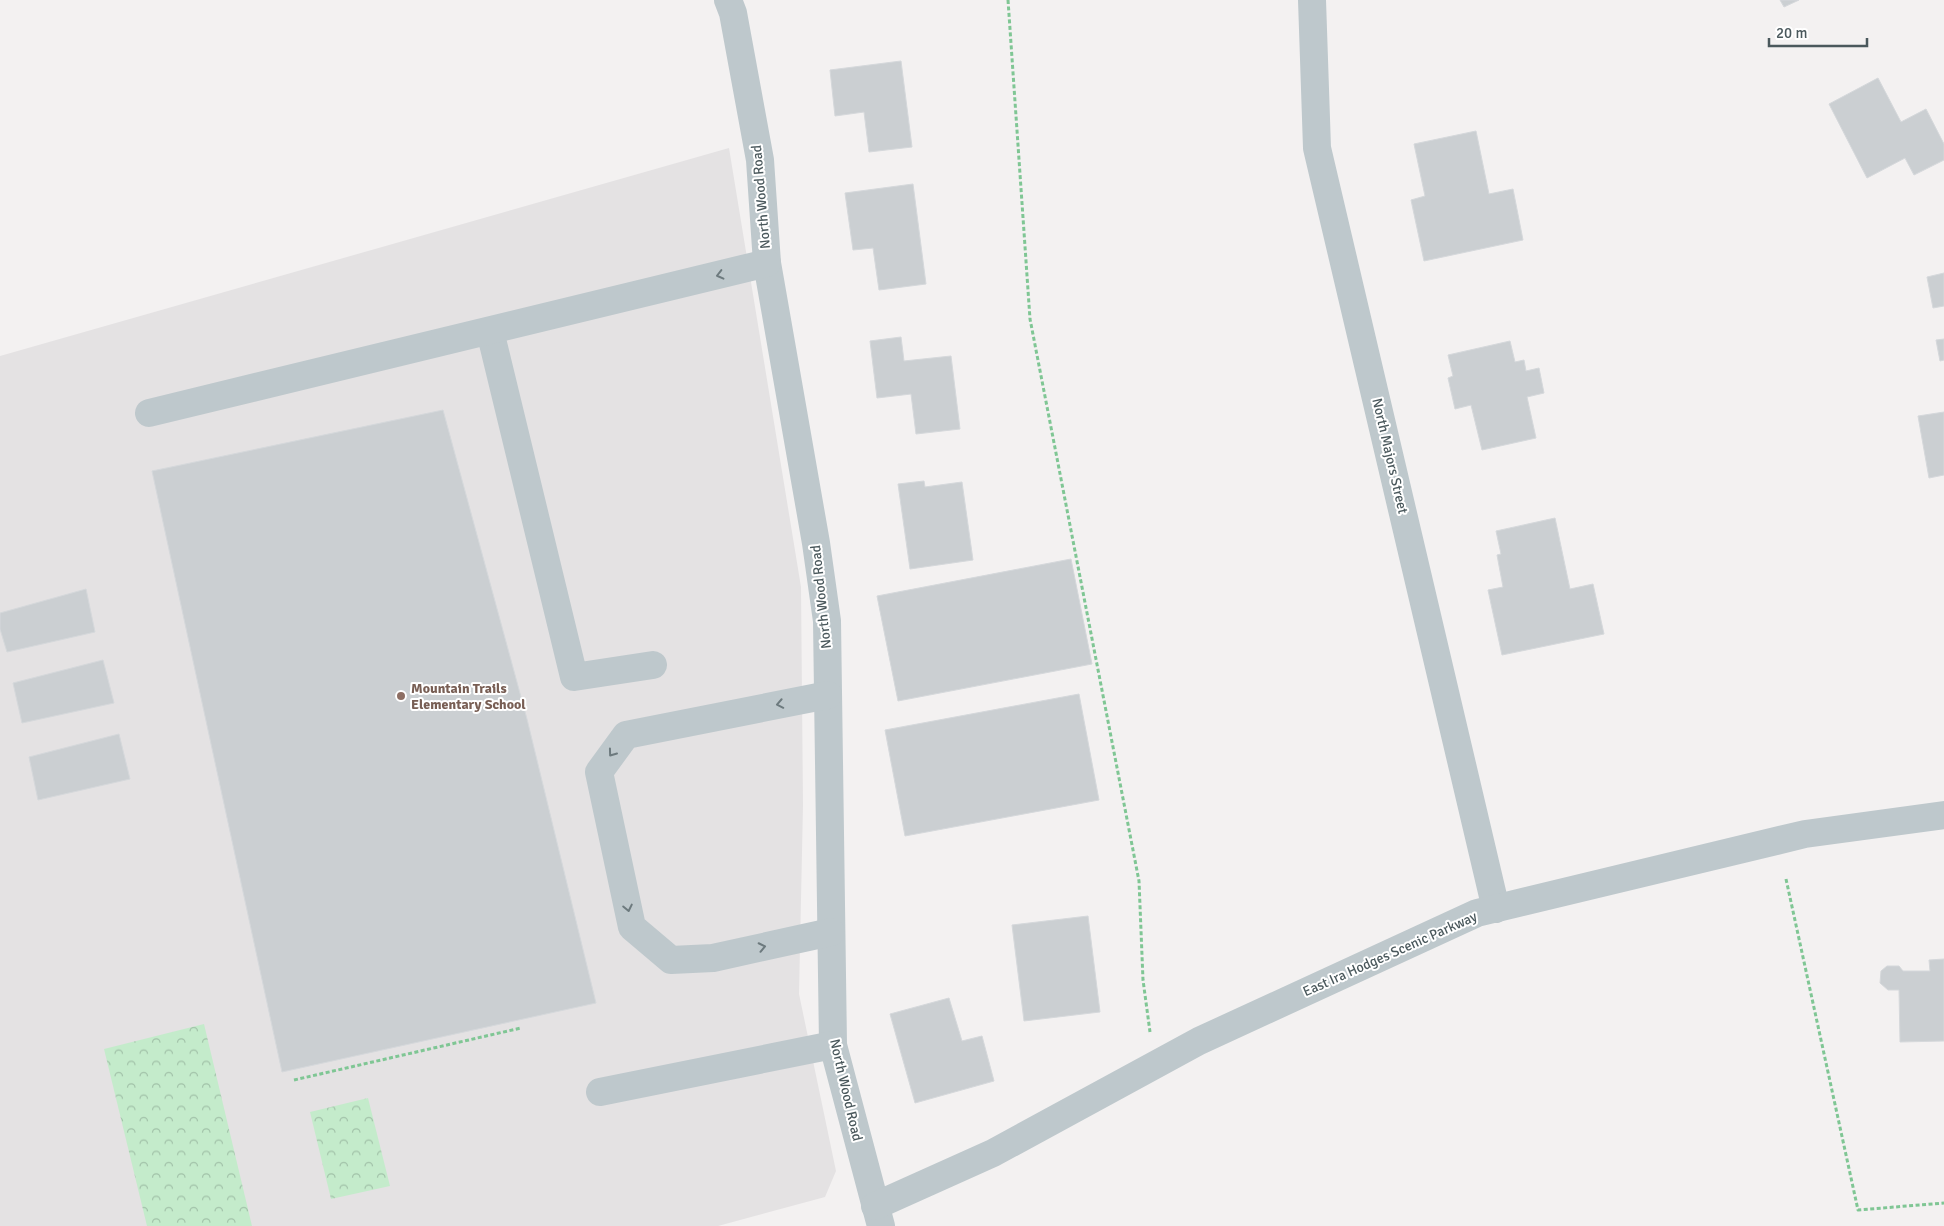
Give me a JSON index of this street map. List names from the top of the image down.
{
  "streets": {
    "street": ["North Wood Road", "North Majors Street", "East Ira Hodges Scenic Parkway"]
  },
  "crossings": [
    ["North Wood Road", "East Ira Hodges Scenic Parkway"],
    ["North Majors Street", "East Ira Hodges Scenic Parkway"]
  ],
  "places": ["Mountain Trails Elementary School"],
  "scale_bar": "20 m"
}
